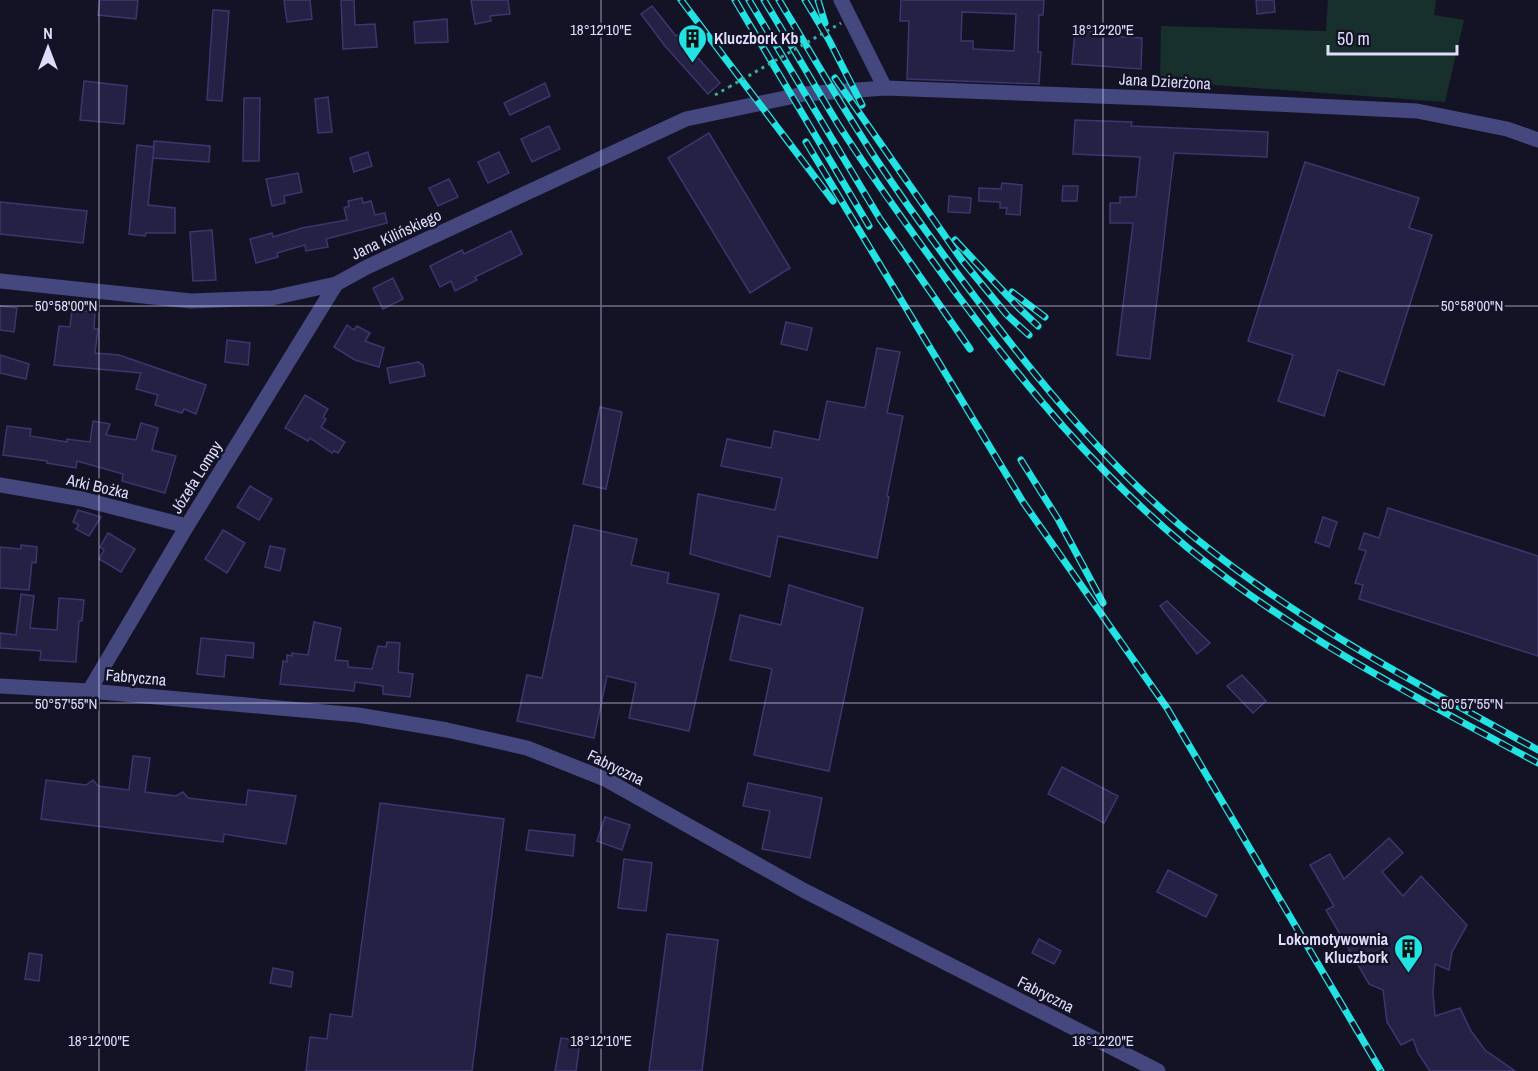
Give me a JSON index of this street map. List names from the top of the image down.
{
  "streets": {
    "street": [
      "Jana Dzierżona",
      "Jana Kilińskiego",
      "Józefa Lompy",
      "Arki Bożka",
      "Fabryczna"
    ]
  },
  "crossings": [
    ["Jana Dzierżona", "Jana Kilińskiego"],
    ["Jana Kilińskiego", "Józefa Lompy"],
    ["Józefa Lompy", "Arki Bożka"],
    ["Józefa Lompy", "Fabryczna"]
  ],
  "places": {
    "building": ["Kluczbork Kb", "Lokomotywownia Kluczbork"]
  },
  "scale_bar": "50 m",
  "north": "top",
  "coordinates": [
    "18°12'10\"E",
    "18°12'20\"E",
    "50°58'00\"N",
    "50°57'55\"N",
    "18°12'00\"E"
  ]
}
